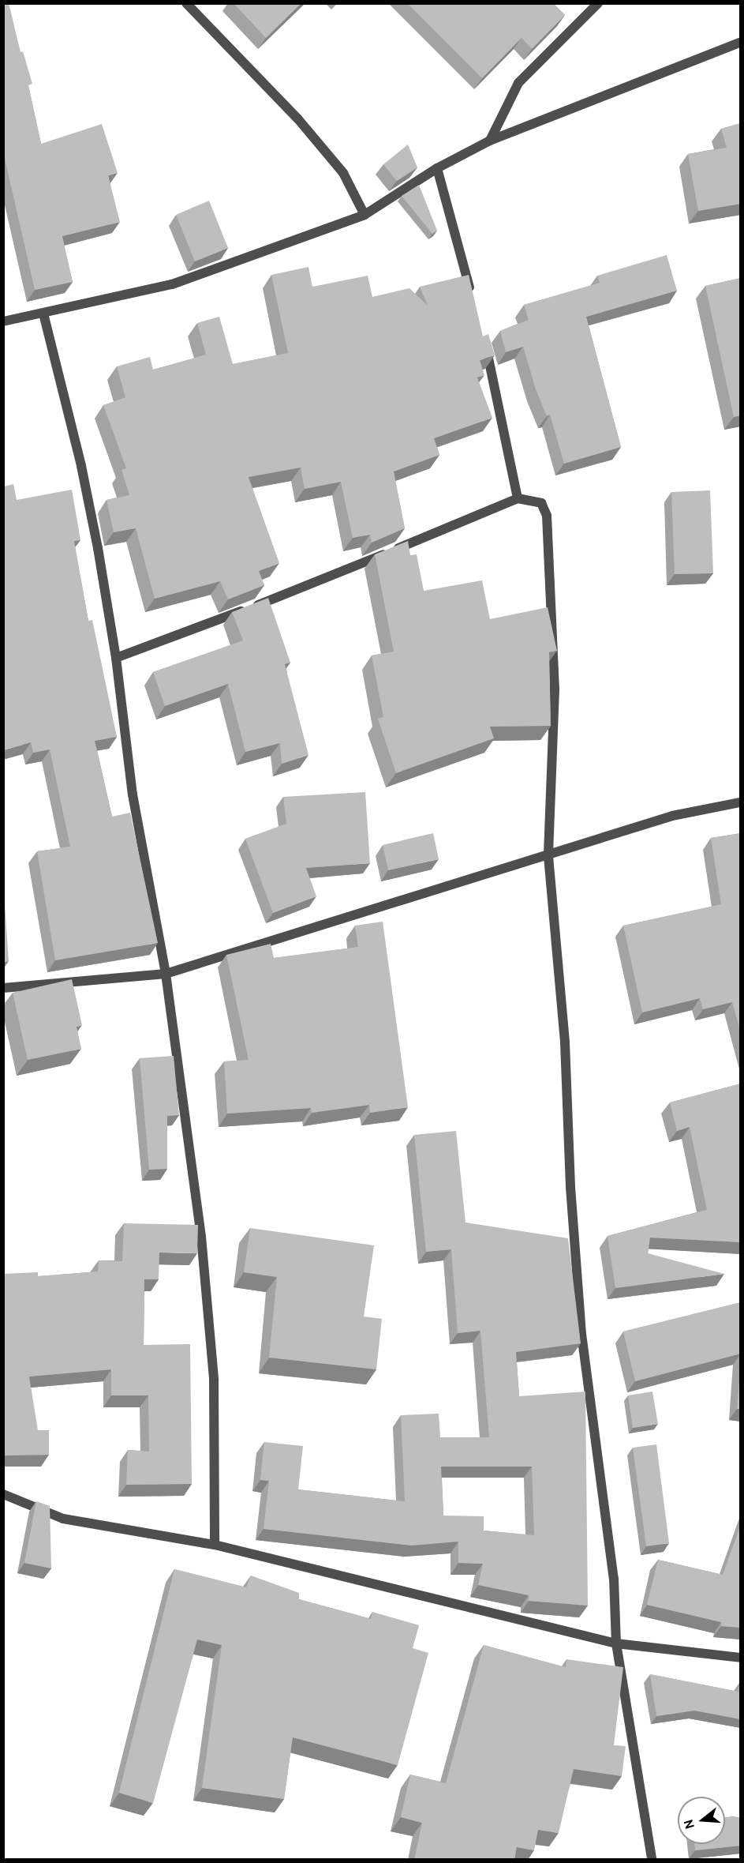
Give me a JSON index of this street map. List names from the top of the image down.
{
  "north": "left"
}
